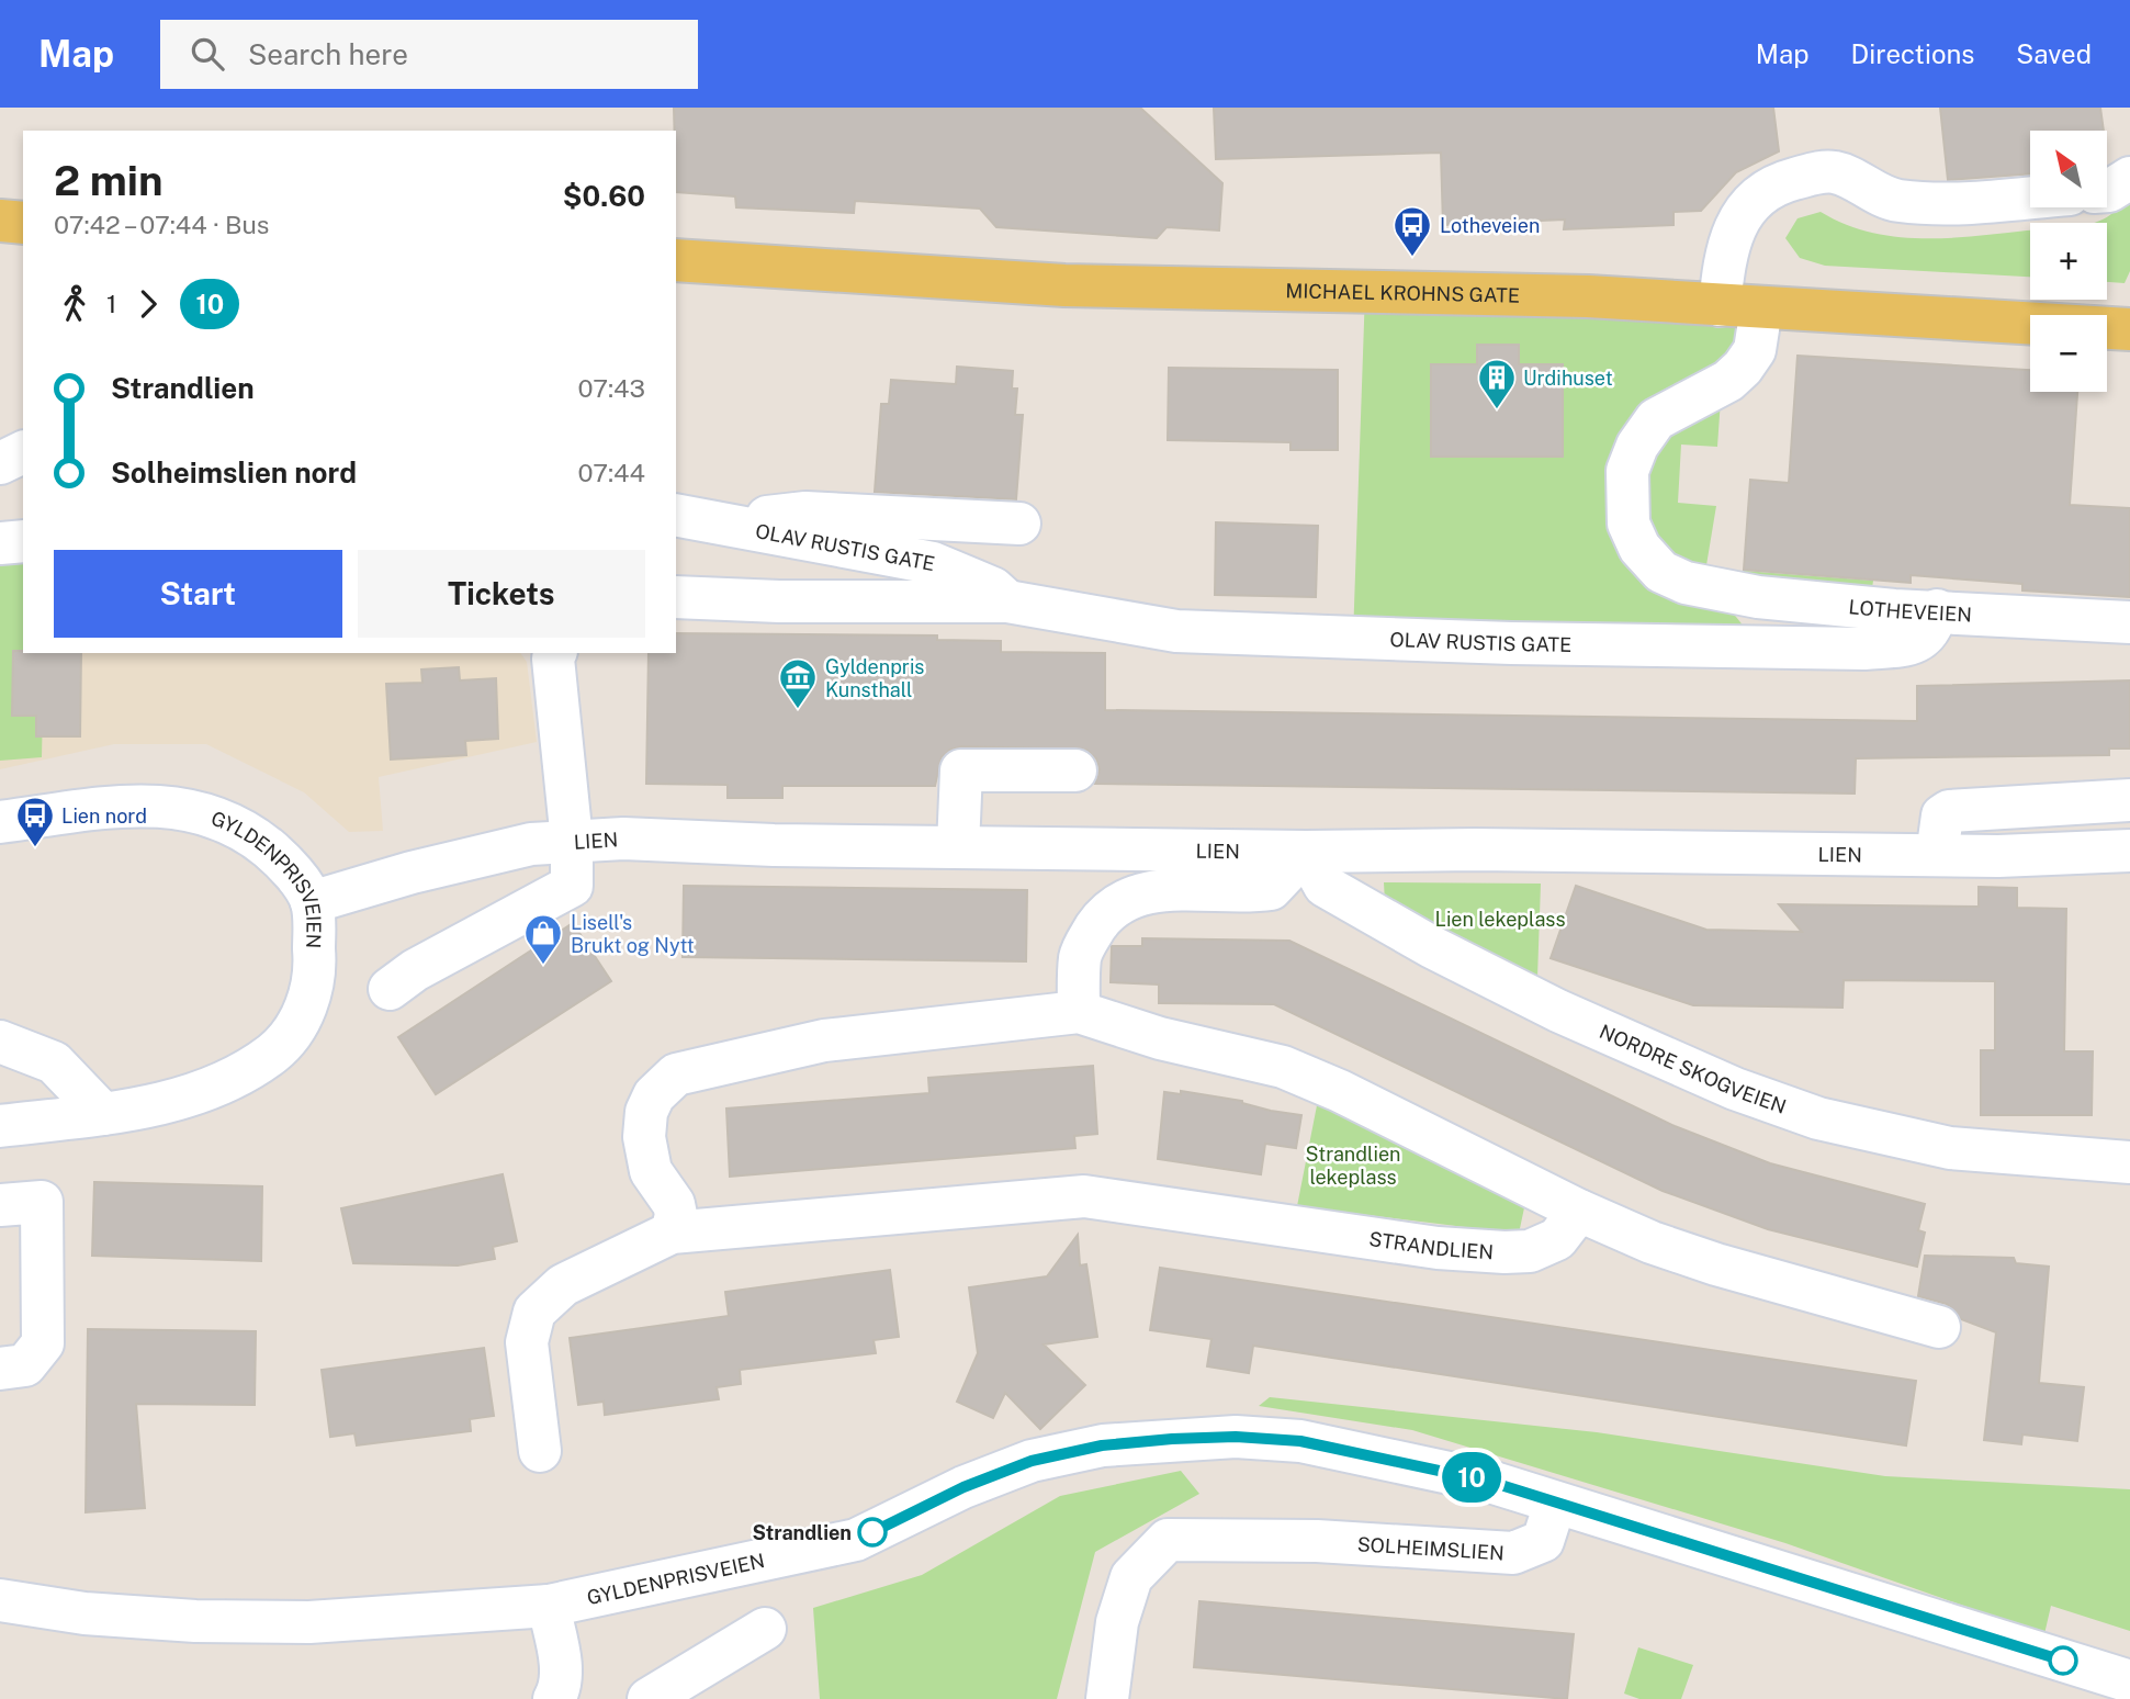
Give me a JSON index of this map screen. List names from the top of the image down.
{
  "streets": {
    "main road": ["MICHAEL KROHNS GATE"],
    "street": [
      "OLAV RUSTIS GATE",
      "LOTHEVEIEN",
      "LIEN",
      "GYLDENPRISVEIEN",
      "NORDRE SKOGVEIEN",
      "STRANDLIEN",
      "SOLHEIMSLIEN"
    ]
  },
  "crossings": [
    ["MICHAEL KROHNS GATE", "LOTHEVEIEN"],
    ["OLAV RUSTIS GATE", "LOTHEVEIEN"],
    ["LIEN", "GYLDENPRISVEIEN"],
    ["LIEN", "NORDRE SKOGVEIEN"],
    ["GYLDENPRISVEIEN", "SOLHEIMSLIEN"]
  ],
  "parks": ["Lien lekeplass", "Strandlien lekeplass"],
  "places": {
    "bus stop": ["Lotheveien", "Lien nord"],
    "building": ["Urdihuset"],
    "museum": ["Gyldenpris Kunsthall"],
    "shop": ["Lisell's Brukt og Nytt"],
    "other": ["Strandlien"]
  },
  "lines": ["bus line 10"],
  "north": "top left",
  "page": {
    "header": "Map",
    "search": "Search here",
    "nav": ["Map", "Directions", "Saved"],
    "on_map": "10",
    "map_buttons": ["+", "−"],
    "heading": ["2 min", "07:42 – 07:44 · Bus", "$0.60"],
    "legs": ["1", "10"],
    "list": [
      {
        "name": "Strandlien",
        "value": "07:43"
      },
      {
        "name": "Solheimslien nord",
        "value": "07:44"
      }
    ],
    "buttons": ["Start", "Tickets"]
  }
}
